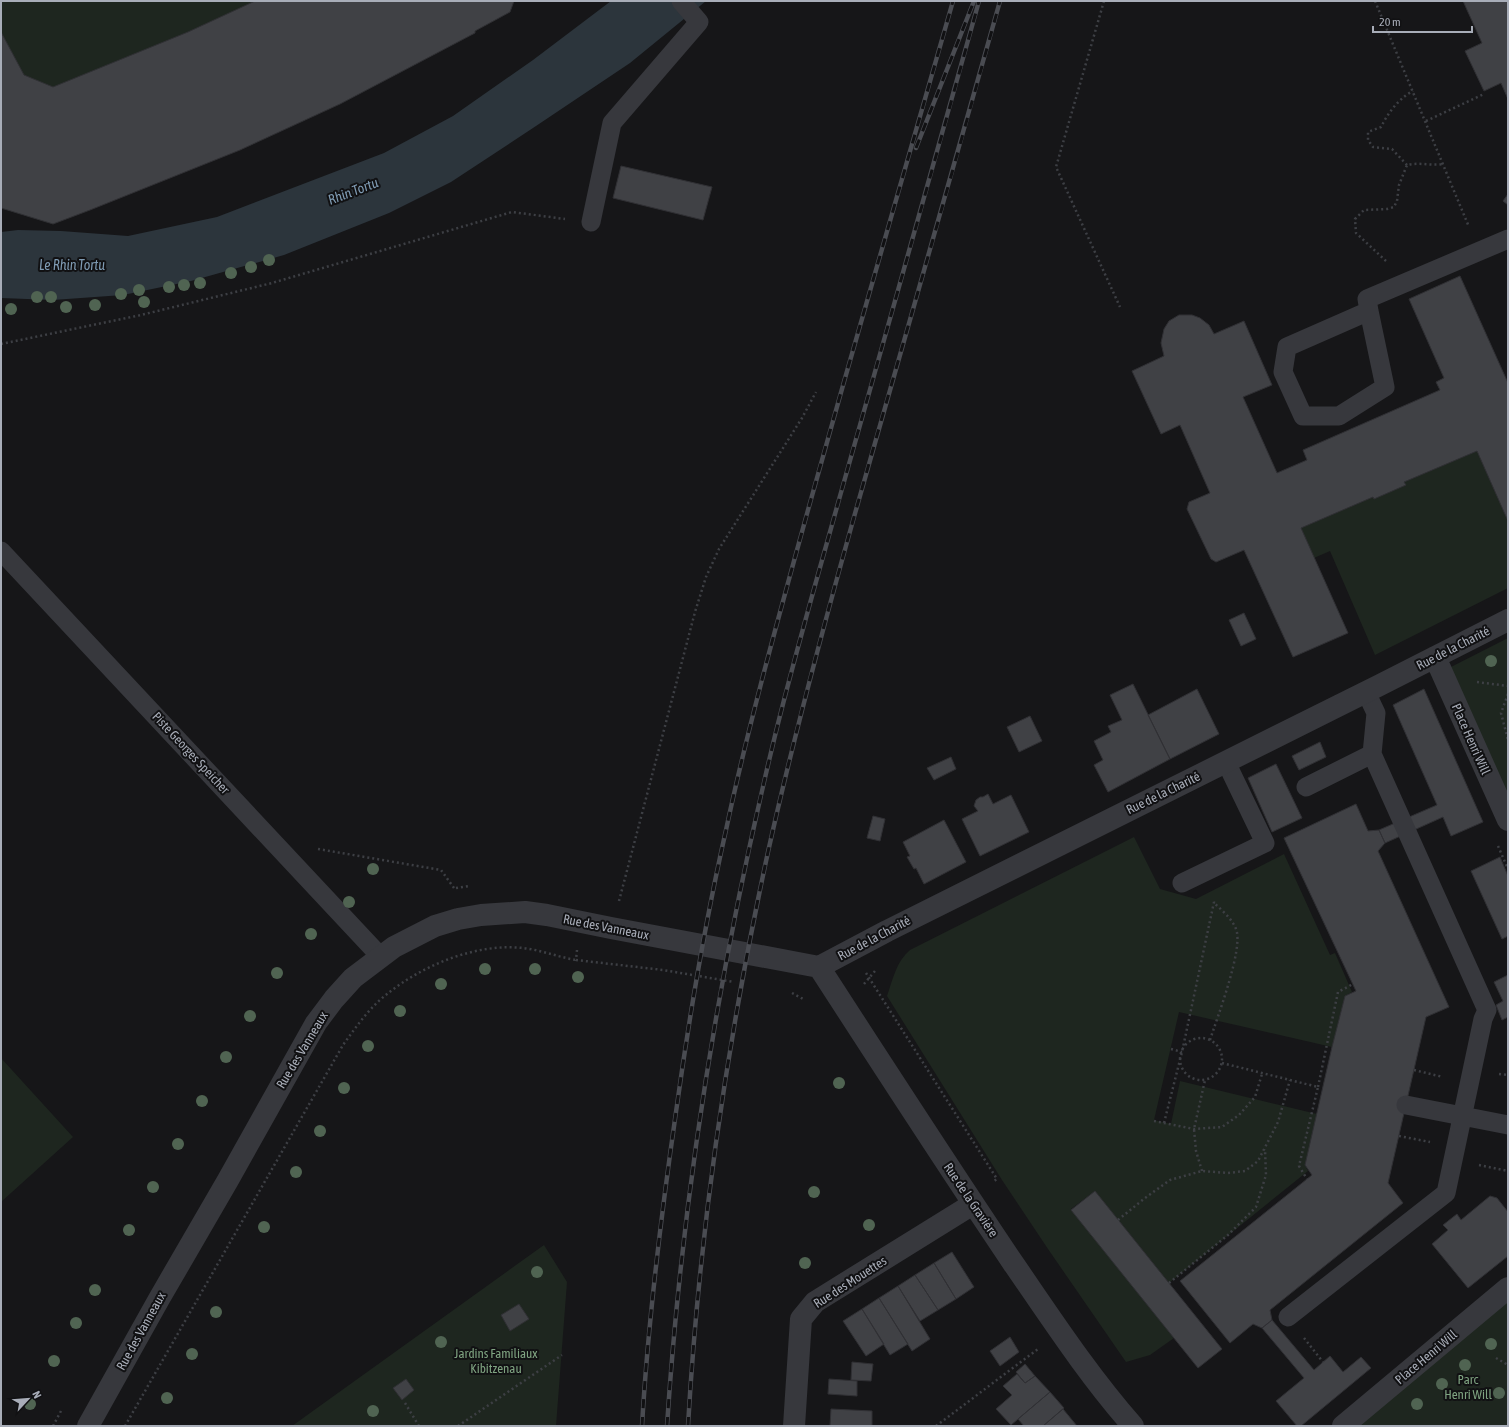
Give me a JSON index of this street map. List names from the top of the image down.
{
  "streets": {
    "street": [
      "Rue de la Charité",
      "Place Henri Will",
      "Rue des Vanneaux",
      "Rue de la Gravière",
      "Rue des Mouettes"
    ],
    "lane": ["Piste Georges Speicher"]
  },
  "crossings": [
    ["Rue de la Charité", "Place Henri Will"],
    ["Rue de la Charité", "Rue des Vanneaux"],
    ["Rue de la Charité", "Rue de la Gravière"],
    ["Piste Georges Speicher", "Rue des Vanneaux"],
    ["Rue des Vanneaux", "Rue de la Gravière"],
    ["Rue de la Gravière", "Rue des Mouettes"]
  ],
  "water": ["Rhin Tortu", "Le Rhin Tortu"],
  "parks": ["Jardins Familiaux Kibitzenau", "Parc Henri Will"],
  "scale_bar": "20 m",
  "north": "top right"
}
